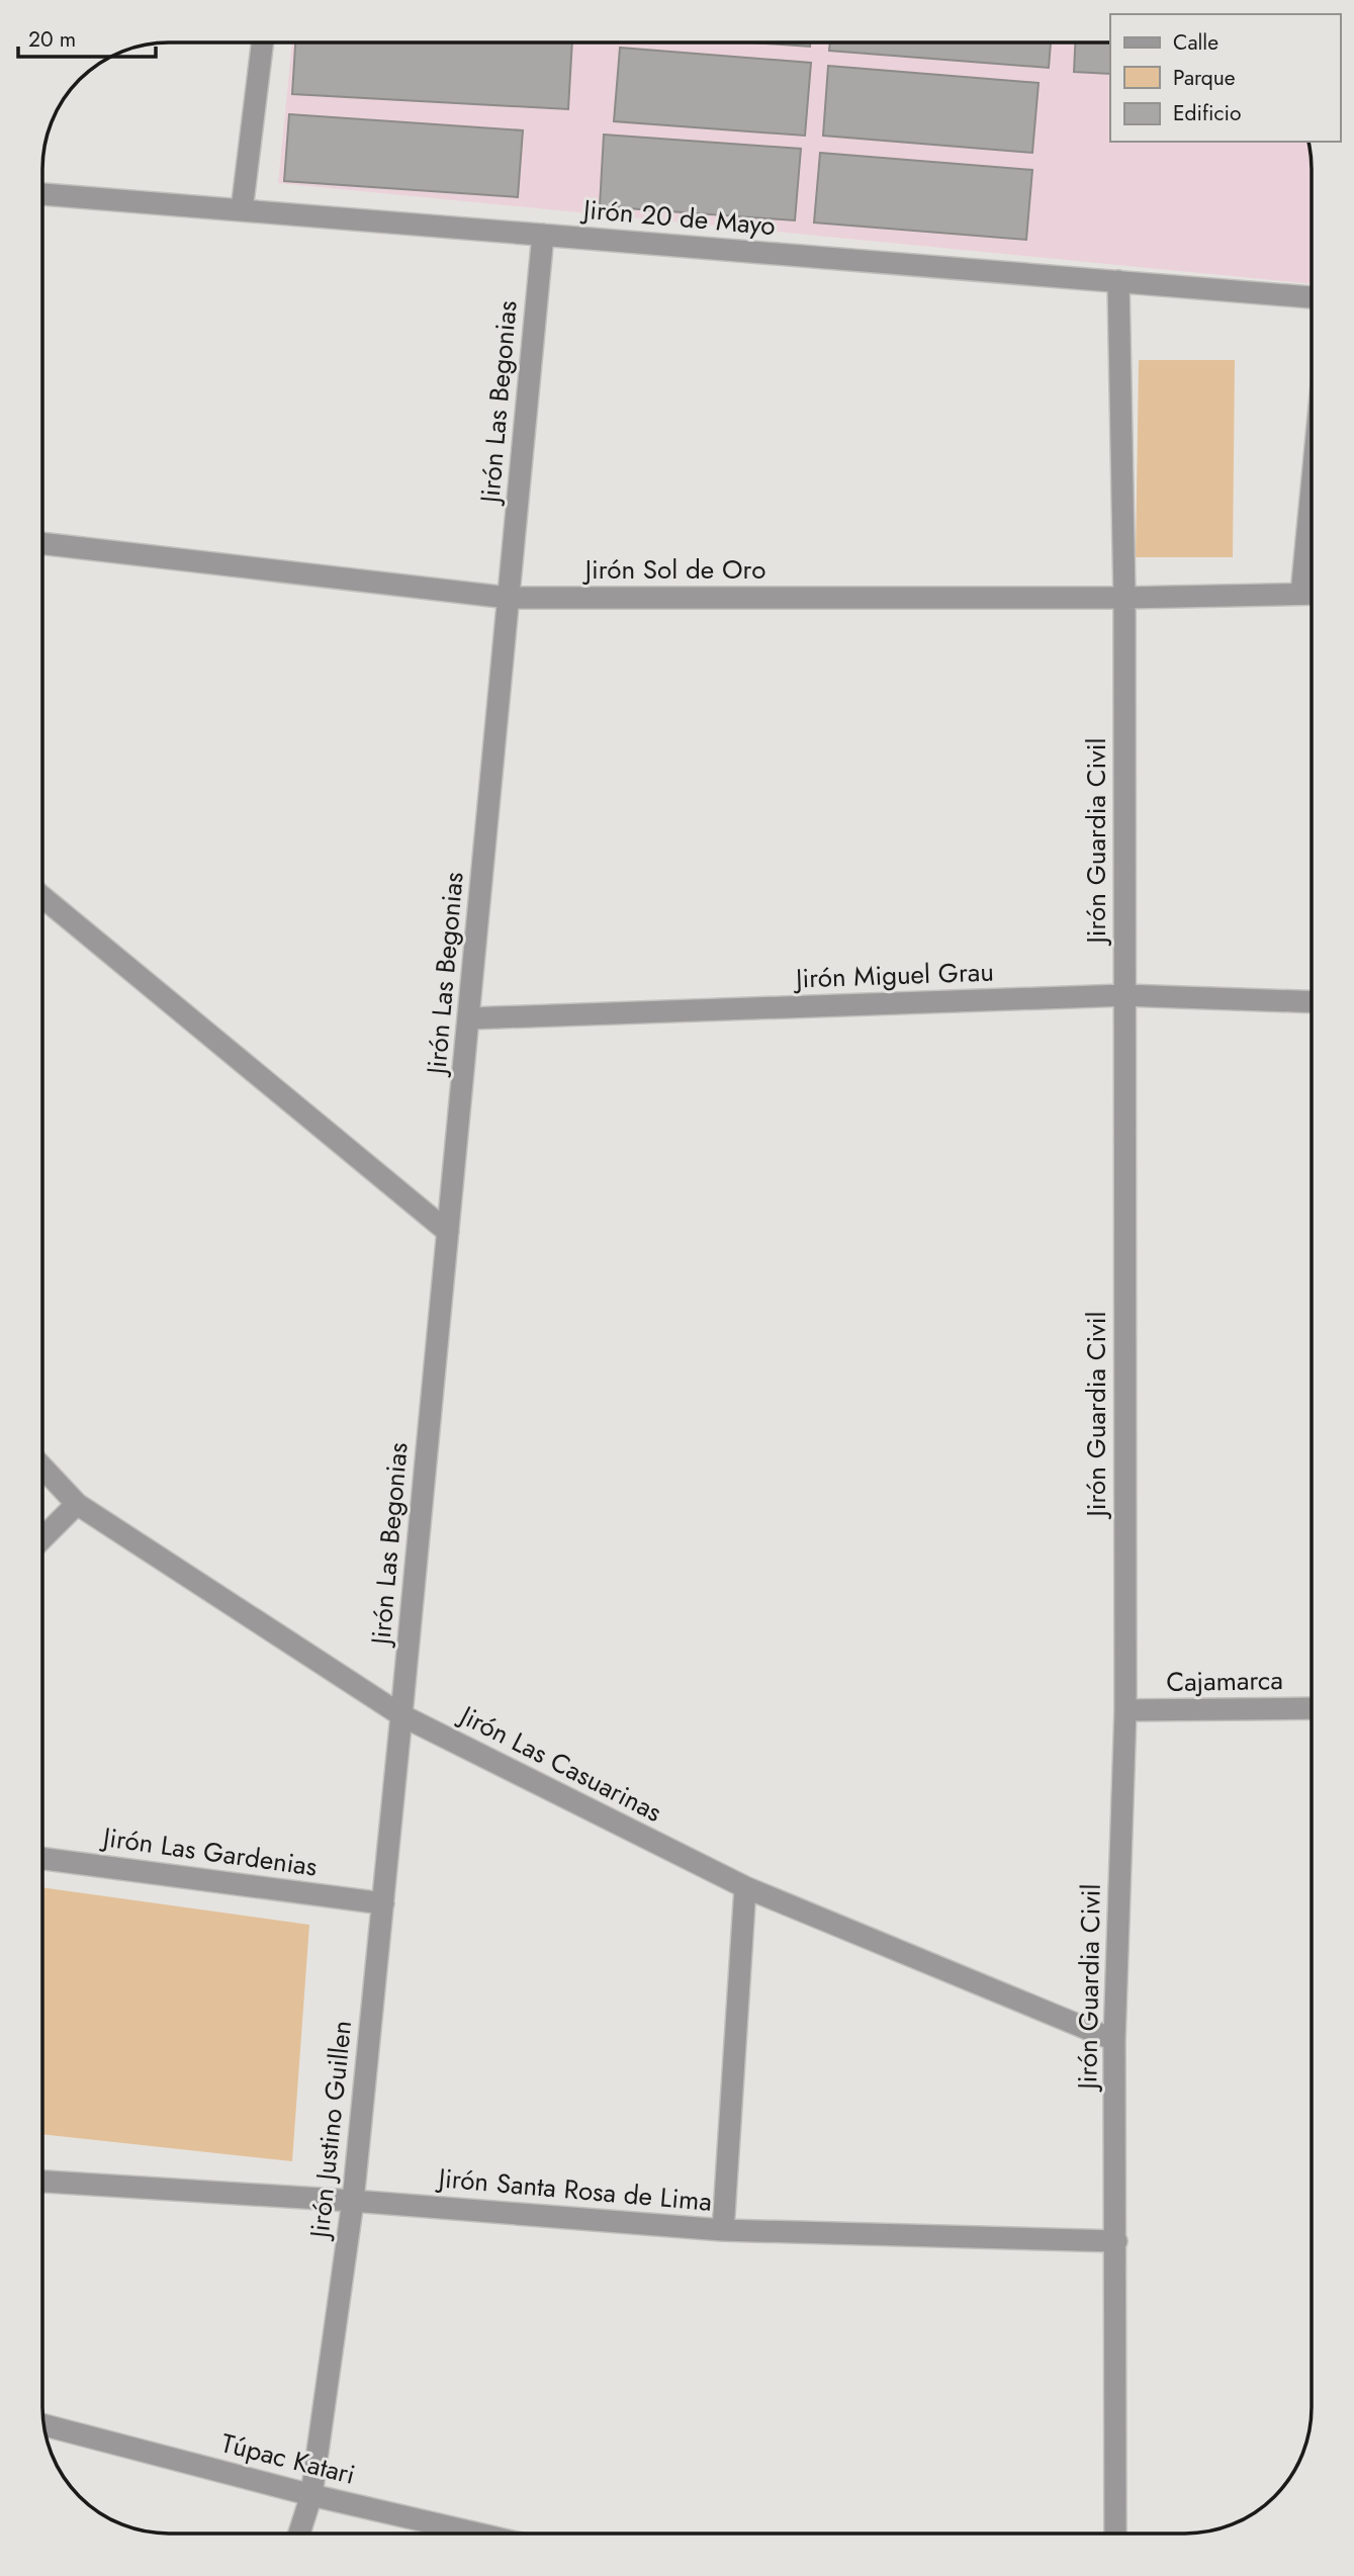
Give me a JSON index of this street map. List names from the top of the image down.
{
  "streets": {
    "street": [
      "Jirón 20 de Mayo",
      "Jirón Las Begonias",
      "Jirón Sol de Oro",
      "Jirón Guardia Civil",
      "Jirón Miguel Grau",
      "Cajamarca",
      "Jirón Las Casuarinas",
      "Jirón Las Gardenias",
      "Jirón Justino Guillen",
      "Jirón Santa Rosa de Lima",
      "Túpac Katari"
    ]
  },
  "crossings": [
    ["Jirón 20 de Mayo", "Jirón Las Begonias"],
    ["Jirón 20 de Mayo", "Jirón Guardia Civil"],
    ["Jirón Las Begonias", "Jirón Sol de Oro"],
    ["Jirón Las Begonias", "Jirón Miguel Grau"],
    ["Jirón Las Begonias", "Jirón Las Casuarinas"],
    ["Jirón Las Begonias", "Jirón Justino Guillen"],
    ["Jirón Sol de Oro", "Jirón Guardia Civil"],
    ["Jirón Guardia Civil", "Jirón Miguel Grau"],
    ["Jirón Guardia Civil", "Cajamarca"],
    ["Jirón Guardia Civil", "Jirón Las Casuarinas"],
    ["Jirón Guardia Civil", "Jirón Santa Rosa de Lima"],
    ["Jirón Las Casuarinas", "Jirón Justino Guillen"],
    ["Jirón Las Gardenias", "Jirón Justino Guillen"],
    ["Jirón Justino Guillen", "Jirón Santa Rosa de Lima"],
    ["Jirón Justino Guillen", "Túpac Katari"]
  ],
  "legend": ["Calle", "Parque", "Edificio"],
  "scale_bar": "20 m"
}
